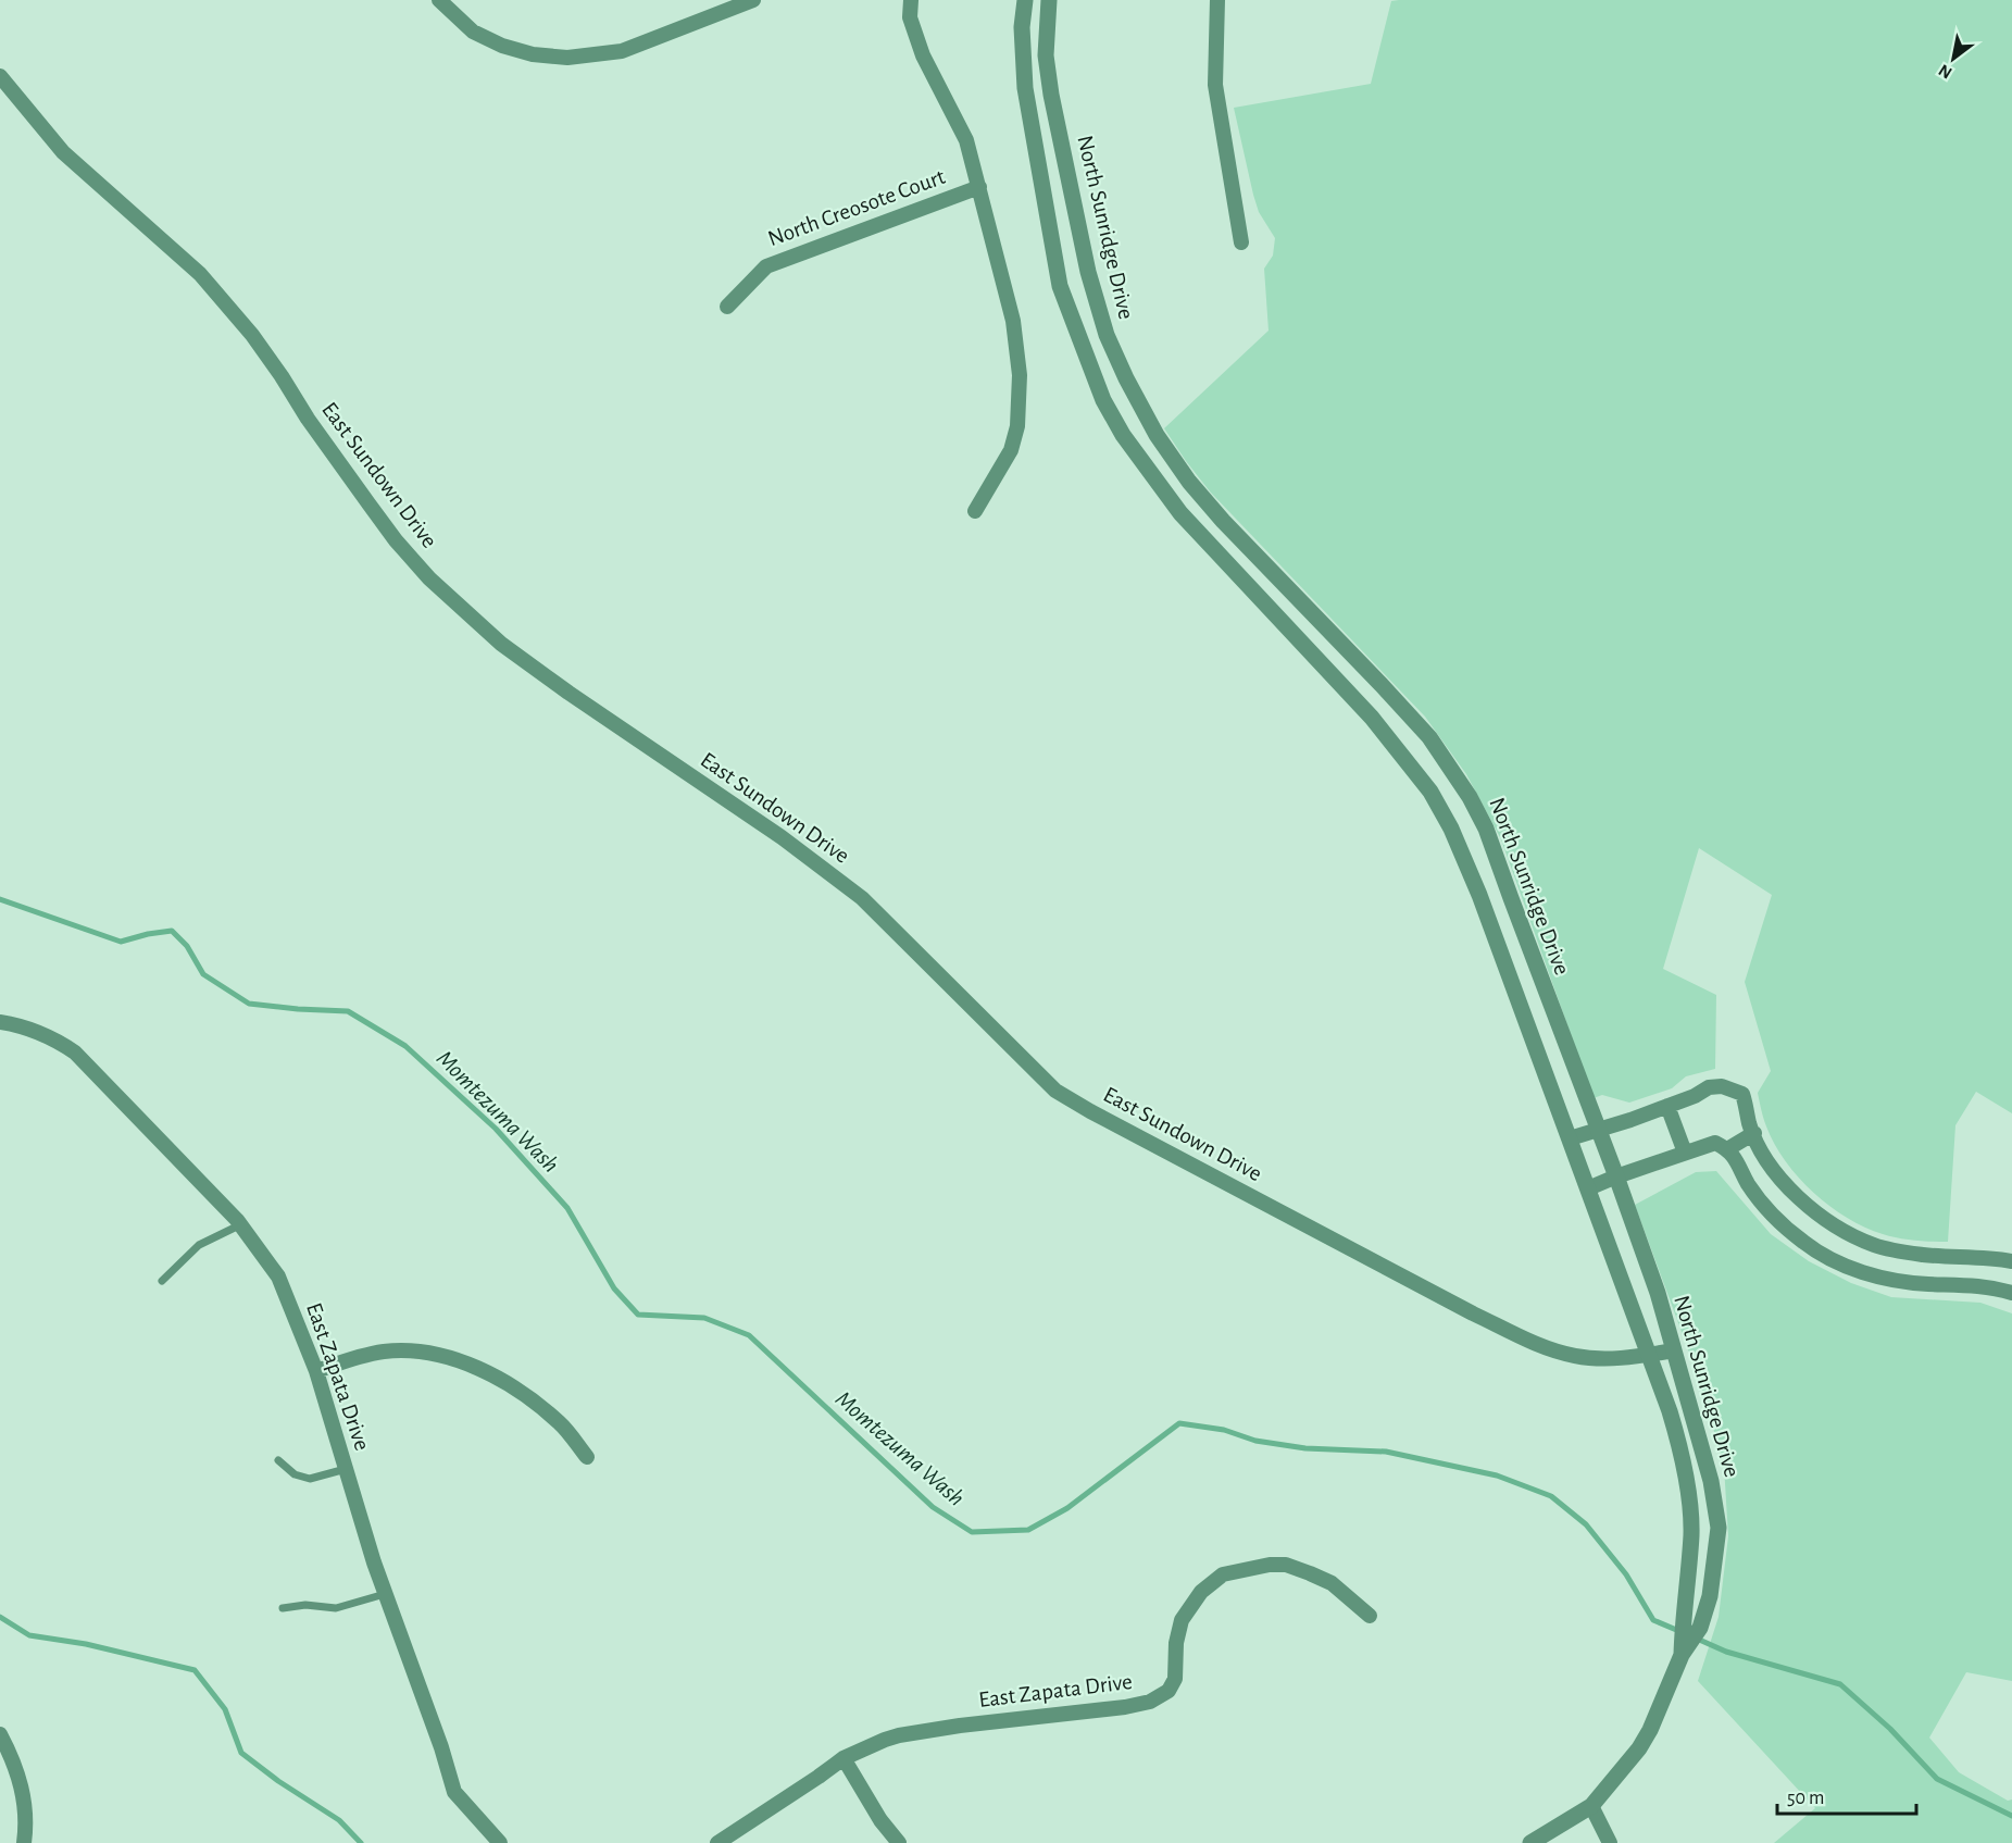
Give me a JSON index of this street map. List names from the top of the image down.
{
  "streets": {
    "street": [
      "North Creosote Court",
      "North Sunridge Drive",
      "East Sundown Drive",
      "East Zapata Drive"
    ]
  },
  "crossings": [
    ["North Sunridge Drive", "East Sundown Drive"]
  ],
  "water": ["Momtezuma Wash"],
  "scale_bar": "50 m",
  "north": "bottom left"
}
